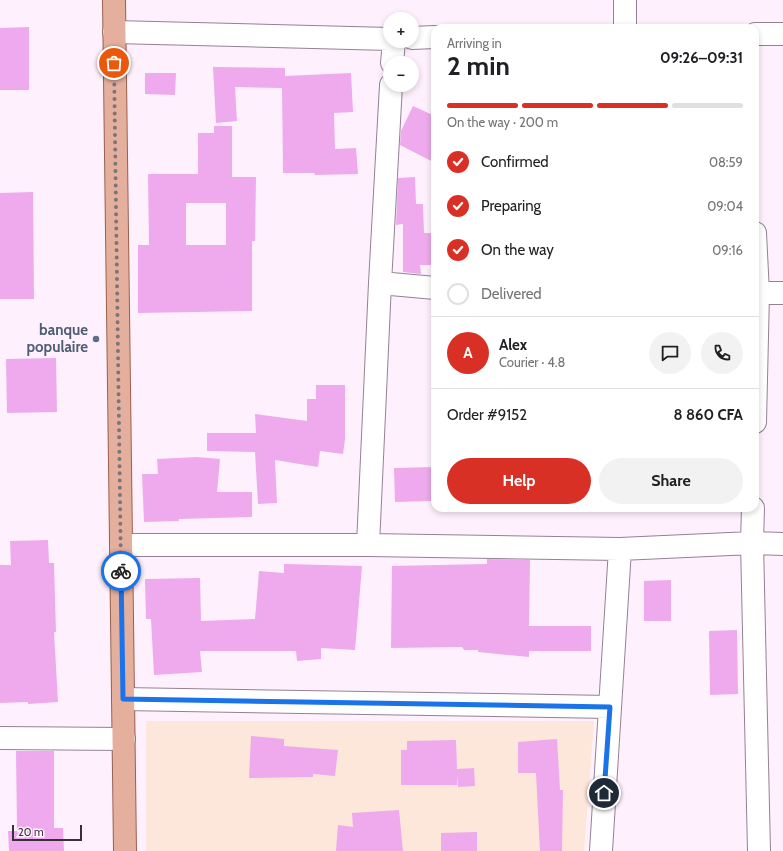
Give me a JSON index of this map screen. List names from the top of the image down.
{
  "places": ["banque populaire"],
  "scale_bar": "20 m",
  "page": {
    "map_buttons": ["+", "−"],
    "heading": ["2 min", "Arriving in", "09:26–09:31"],
    "panel": [
      "Alex",
      "Courier · 4.8",
      "Order #9152",
      "8 860 CFA"
    ],
    "bar": "On the way · 200 m",
    "list": [
      ["Confirmed", "08:59"],
      ["Preparing", "09:04"],
      ["On the way", "09:16"],
      "Delivered"
    ],
    "round": "A",
    "buttons": ["Help", "Share"],
    "scale": "20 m"
  }
}
